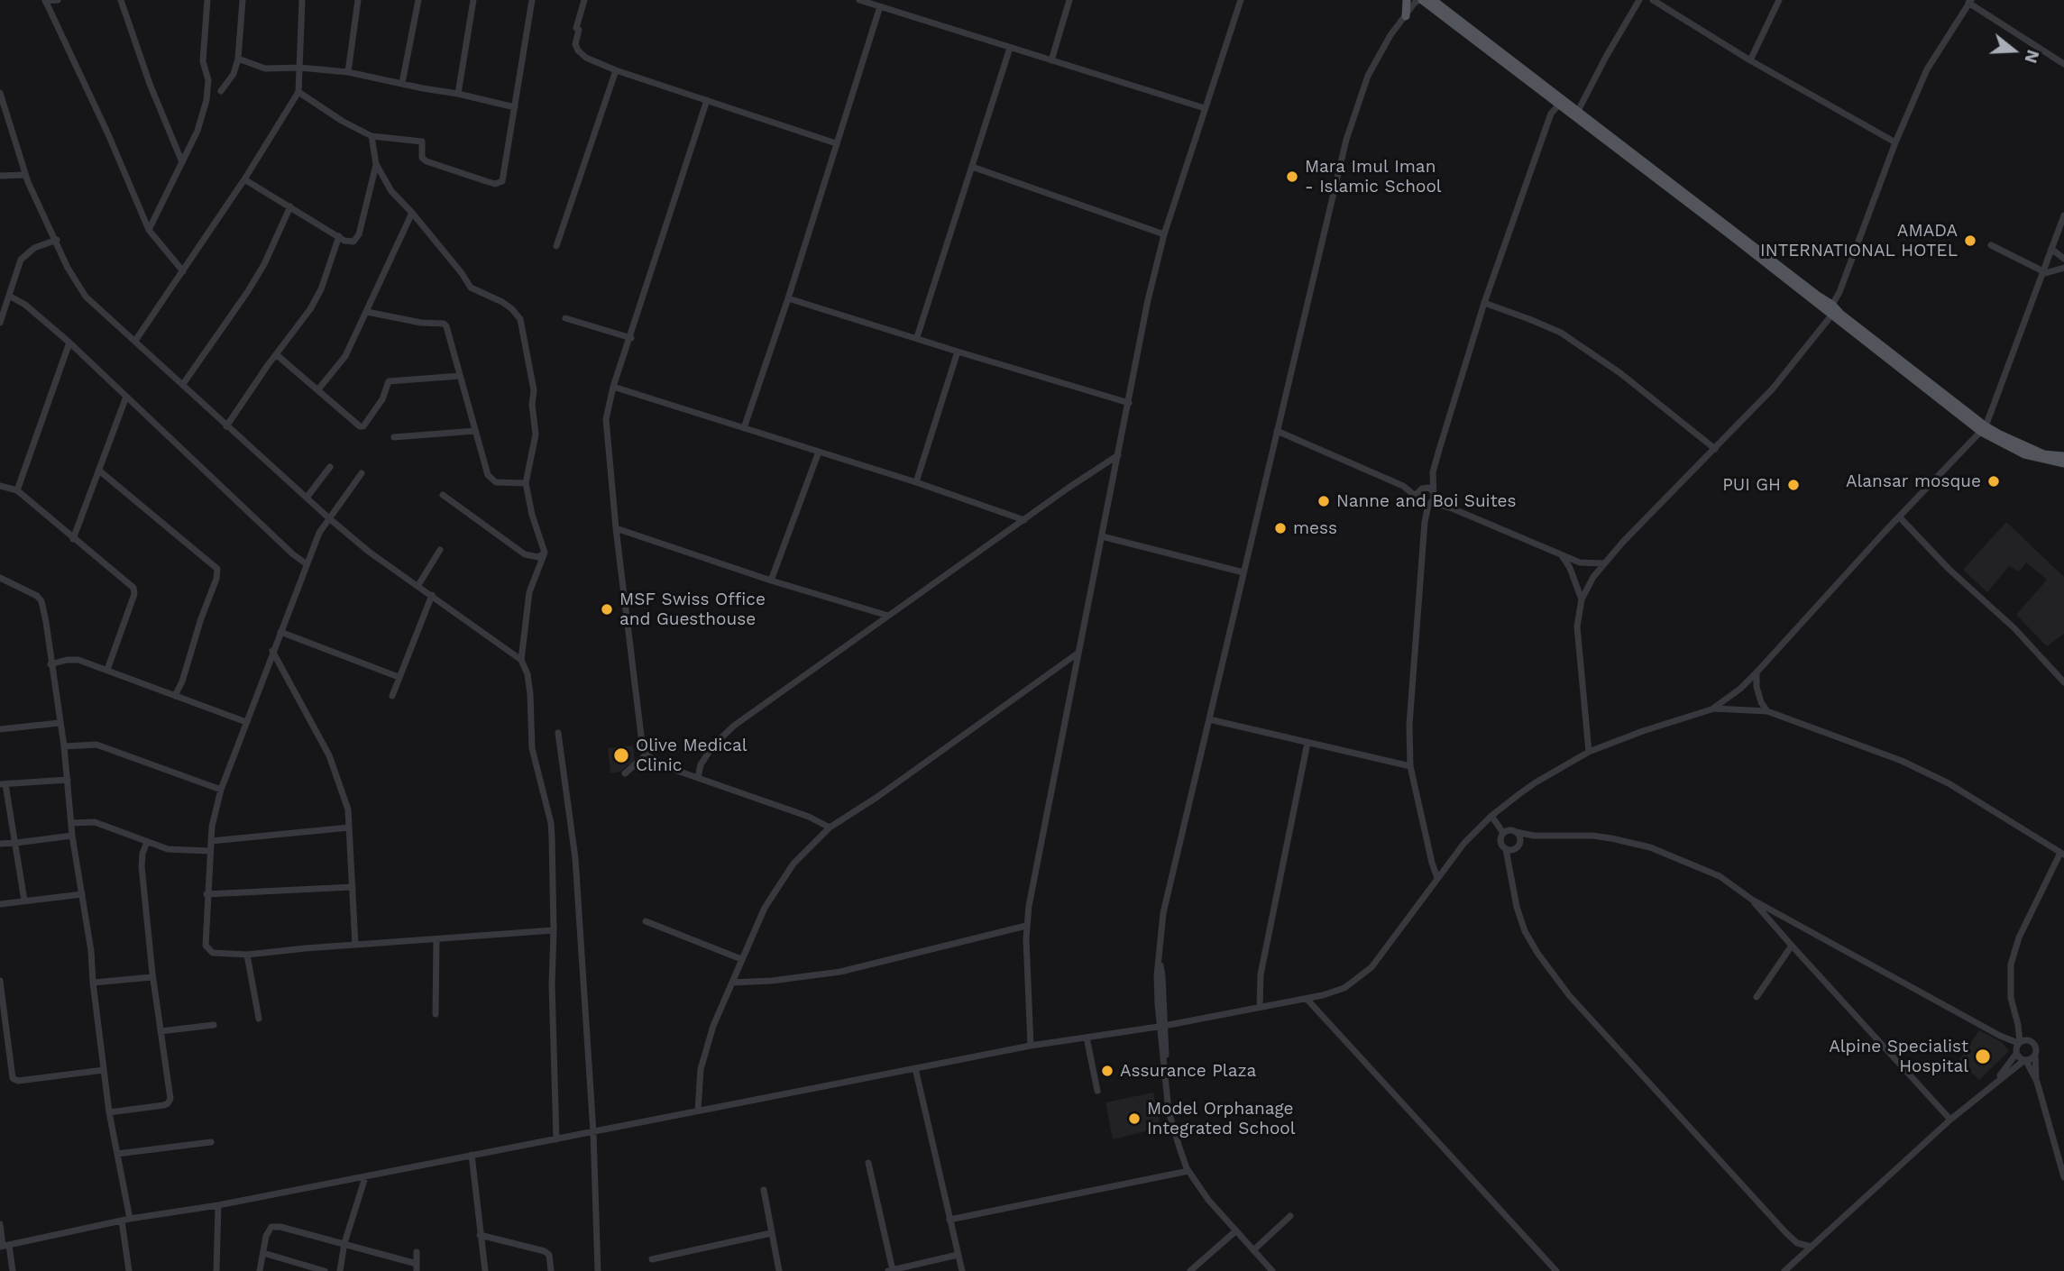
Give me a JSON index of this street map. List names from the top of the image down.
{
  "places": [
    "Mara Imul Iman - Islamic School",
    "AMADA INTERNATIONAL HOTEL",
    "Alansar mosque",
    "PUI GH",
    "Nanne and Boi Suites",
    "mess",
    "MSF Swiss Office and Guesthouse",
    "Olive Medical Clinic",
    "Alpine Specialist Hospital",
    "Assurance Plaza",
    "Model Orphanage Integrated School"
  ],
  "north": "right"
}
